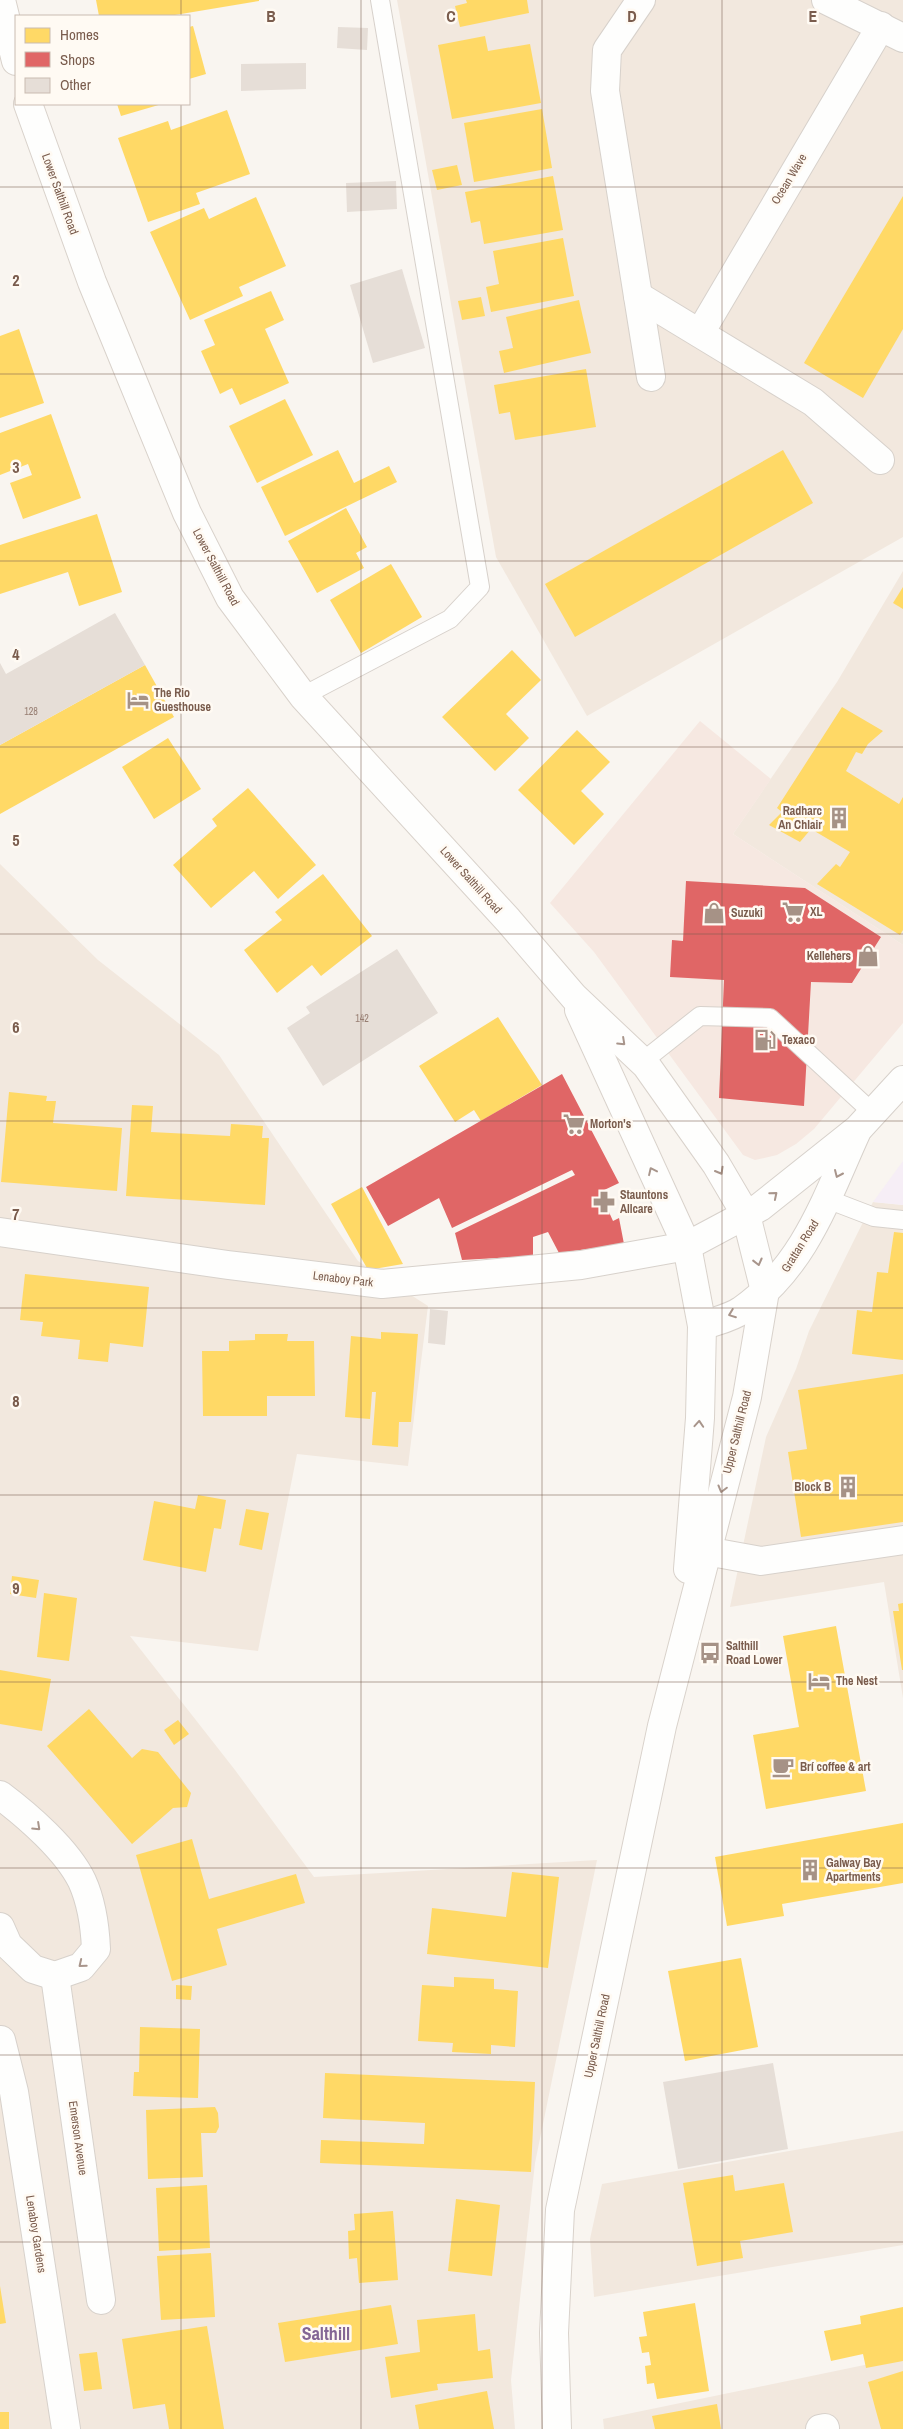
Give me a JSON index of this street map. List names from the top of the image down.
{
  "streets": {
    "street": [
      "Ocean Wave",
      "Lower Salthill Road",
      "Grattan Road",
      "Lenaboy Park",
      "Upper Salthill Road",
      "Emerson Avenue",
      "Lenaboy Gardens"
    ]
  },
  "crossings": [
    ["Lower Salthill Road", "Grattan Road"],
    ["Lower Salthill Road", "Lenaboy Park"],
    ["Lower Salthill Road", "Upper Salthill Road"],
    ["Grattan Road", "Lenaboy Park"],
    ["Grattan Road", "Upper Salthill Road"],
    ["Lenaboy Park", "Upper Salthill Road"]
  ],
  "districts": ["Salthill"],
  "places": {
    "hotel": ["The Rio Guesthouse", "The Nest"],
    "building": ["Radharc An Chlair", "Block B", "Galway Bay Apartments"],
    "supermarket": ["XL", "Morton's"],
    "shop": ["Suzuki", "Kellehers"],
    "fuel station": ["Texaco"],
    "pharmacy": ["Stauntons Allcare"],
    "bus stop": ["Salthill Road Lower"],
    "cafe": ["Brí coffee & art"]
  },
  "house_numbers": ["128", "142"],
  "legend": ["Homes", "Shops", "Other"],
  "grid": {
    "columns": [
      "B",
      "C",
      "D",
      "E"
    ],
    "rows": [
      "2",
      "3",
      "4",
      "5",
      "6",
      "7",
      "8",
      "9"
    ]
  }
}
